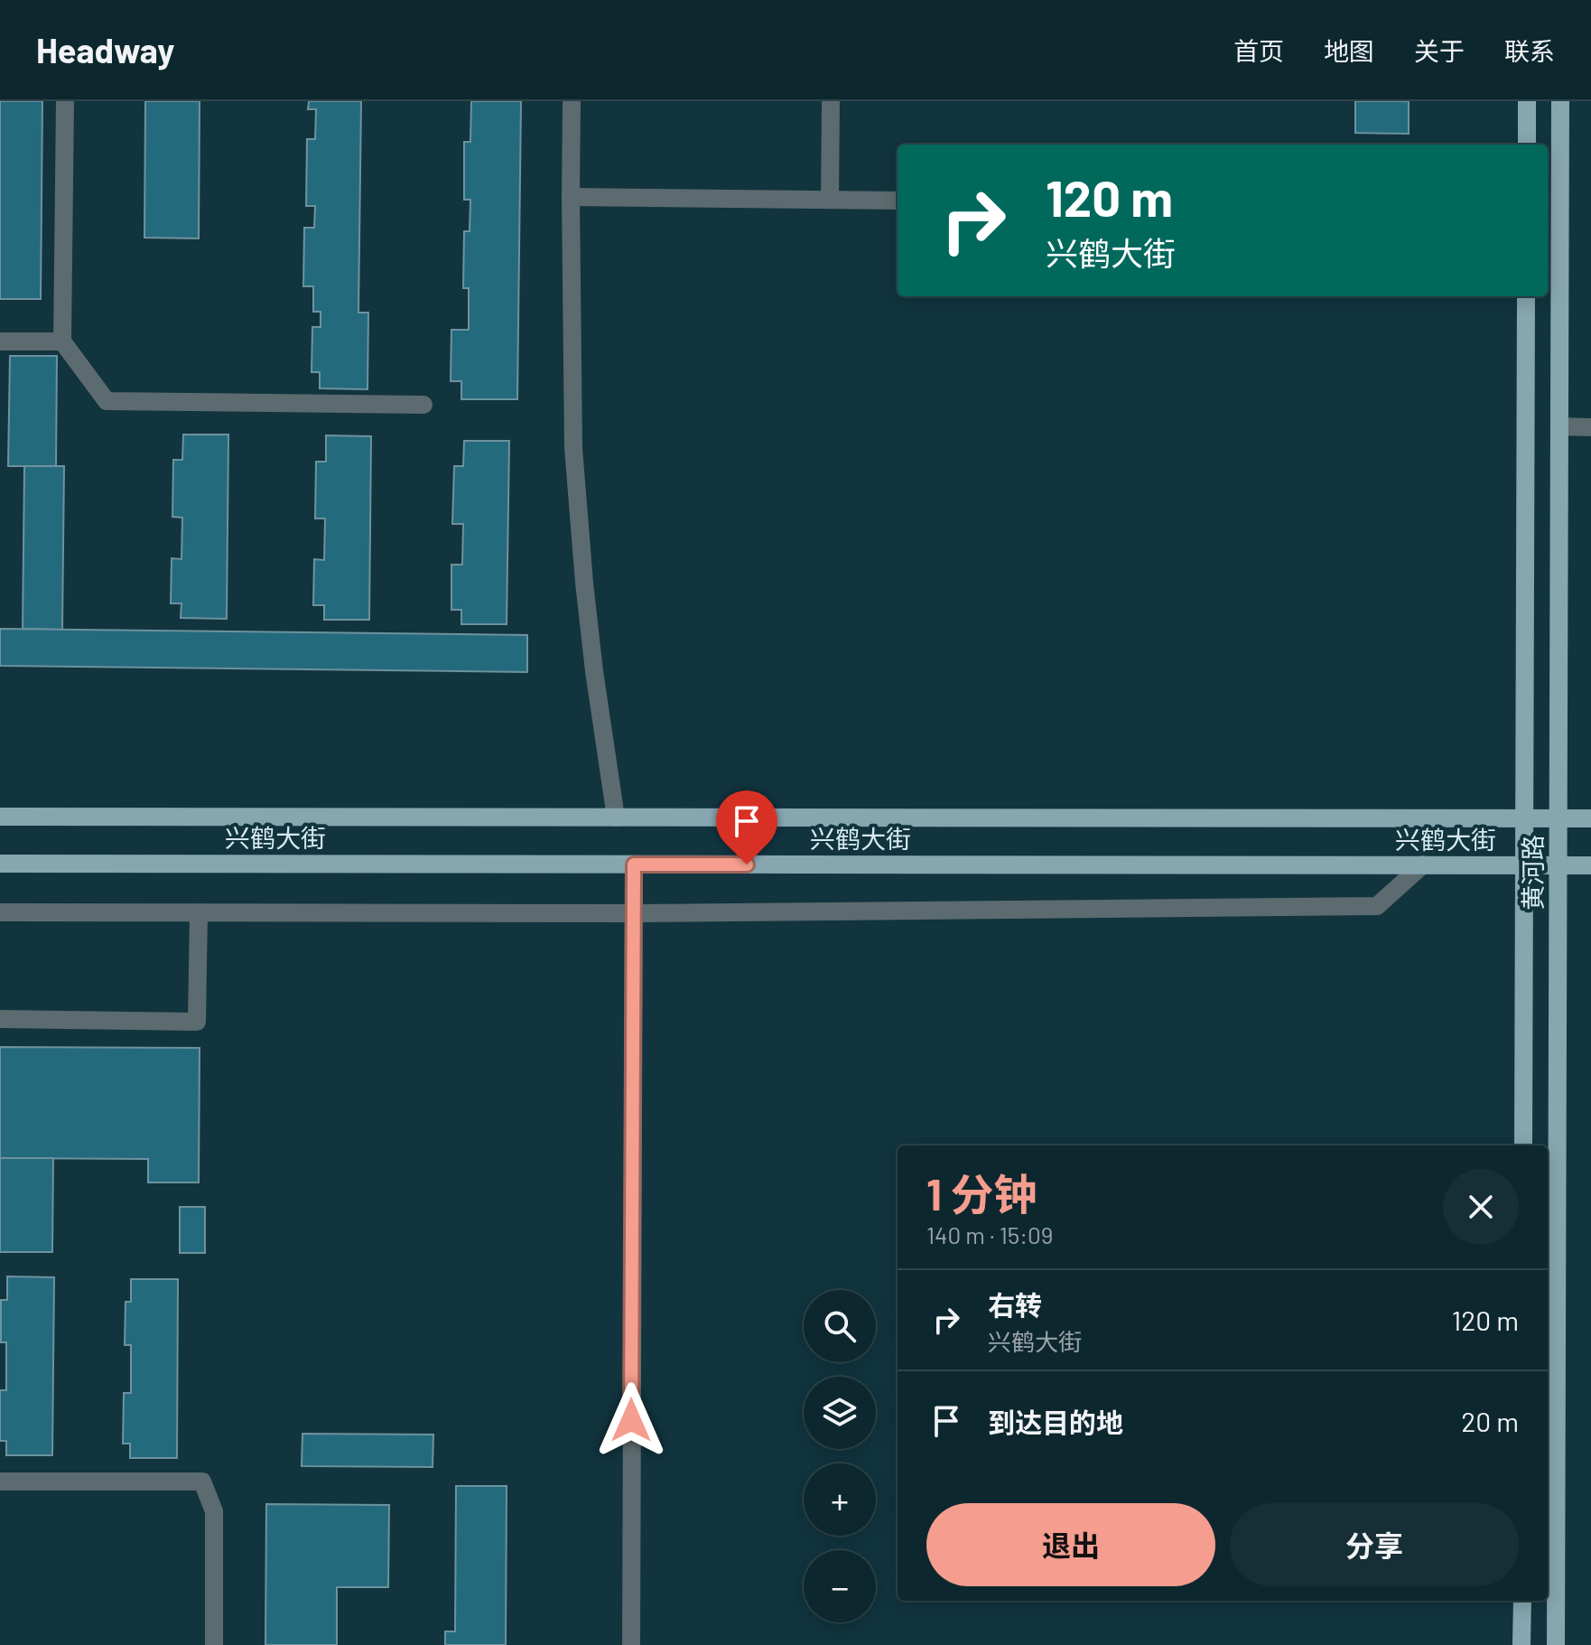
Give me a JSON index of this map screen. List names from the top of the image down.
{
  "streets": {
    "main road": ["兴鹤大街", "黄河路"]
  },
  "crossings": [
    ["兴鹤大街", "黄河路"]
  ],
  "page": {
    "header": "Headway",
    "nav": [
      "首页",
      "地图",
      "关于",
      "联系"
    ],
    "turn": ["120 m", "兴鹤大街"],
    "heading": ["1 分钟", "140 m · 15:09"],
    "list": [
      {
        "name": "右转",
        "note": "兴鹤大街",
        "value": "120 m"
      },
      {
        "name": "到达目的地",
        "value": "20 m"
      }
    ],
    "map_buttons": ["+", "−"],
    "buttons": ["退出", "分享"]
  }
}
